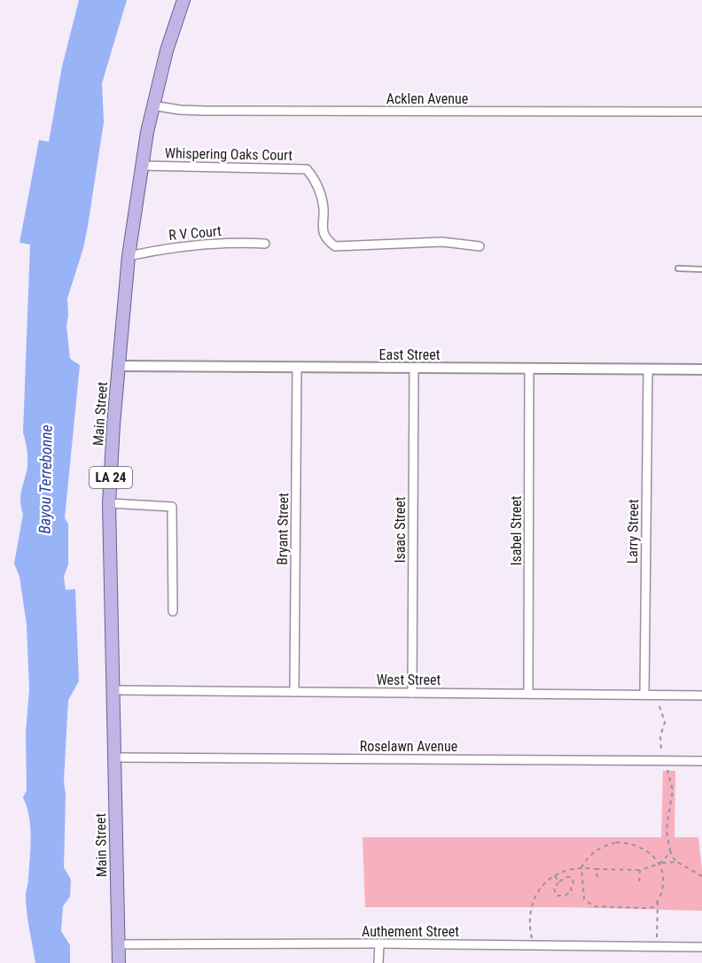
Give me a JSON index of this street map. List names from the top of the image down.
{
  "streets": {
    "main road": ["Main Street", "LA 24"],
    "street": [
      "Acklen Avenue",
      "Whispering Oaks Court",
      "R V Court",
      "East Street",
      "Bryant Street",
      "Isaac Street",
      "Isabel Street",
      "Larry Street",
      "West Street",
      "Roselawn Avenue",
      "Authement Street"
    ]
  },
  "crossings": [
    ["Acklen Avenue", "Main Street"],
    ["Whispering Oaks Court", "Main Street"],
    ["R V Court", "Main Street"],
    ["East Street", "Main Street"],
    ["East Street", "Bryant Street"],
    ["East Street", "Isaac Street"],
    ["East Street", "Isabel Street"],
    ["East Street", "Larry Street"],
    ["Main Street", "West Street"],
    ["Main Street", "Roselawn Avenue"],
    ["Main Street", "Authement Street"],
    ["Bryant Street", "West Street"],
    ["Isaac Street", "West Street"],
    ["Isabel Street", "West Street"],
    ["Larry Street", "West Street"]
  ],
  "water": ["Bayou Terrebonne"]
}
